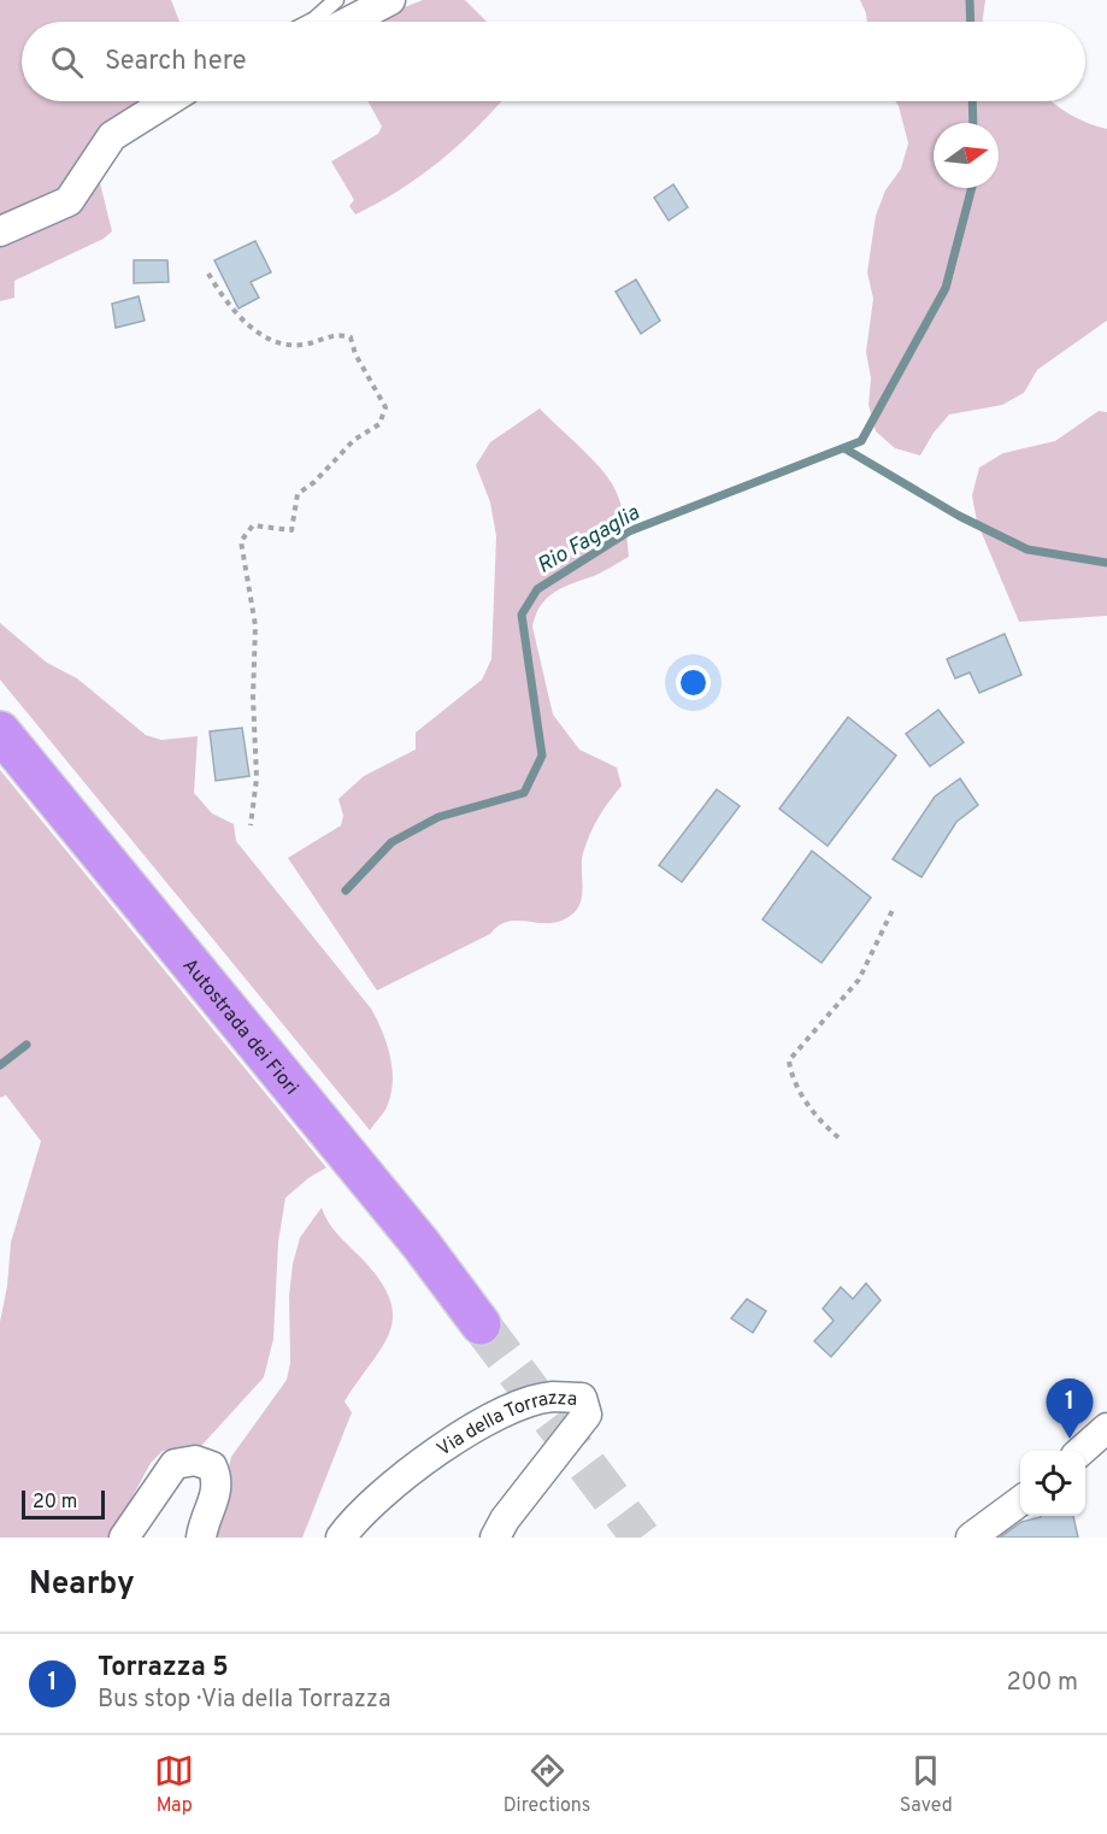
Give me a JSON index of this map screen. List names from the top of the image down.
{
  "streets": {
    "highway": ["Autostrada dei Fiori"],
    "street": ["Via della Torrazza"]
  },
  "water": ["Rio Fagaglia"],
  "scale_bar": "20 m",
  "north": "right",
  "page": {
    "search": "Search here",
    "pins": "1",
    "scale": "20 m",
    "heading": "Nearby",
    "list": [
      {
        "mark": "1",
        "name": "Torrazza 5",
        "note": "Bus stop · Via della Torrazza",
        "value": "200 m"
      }
    ],
    "nav": ["Map", "Directions", "Saved"]
  }
}
